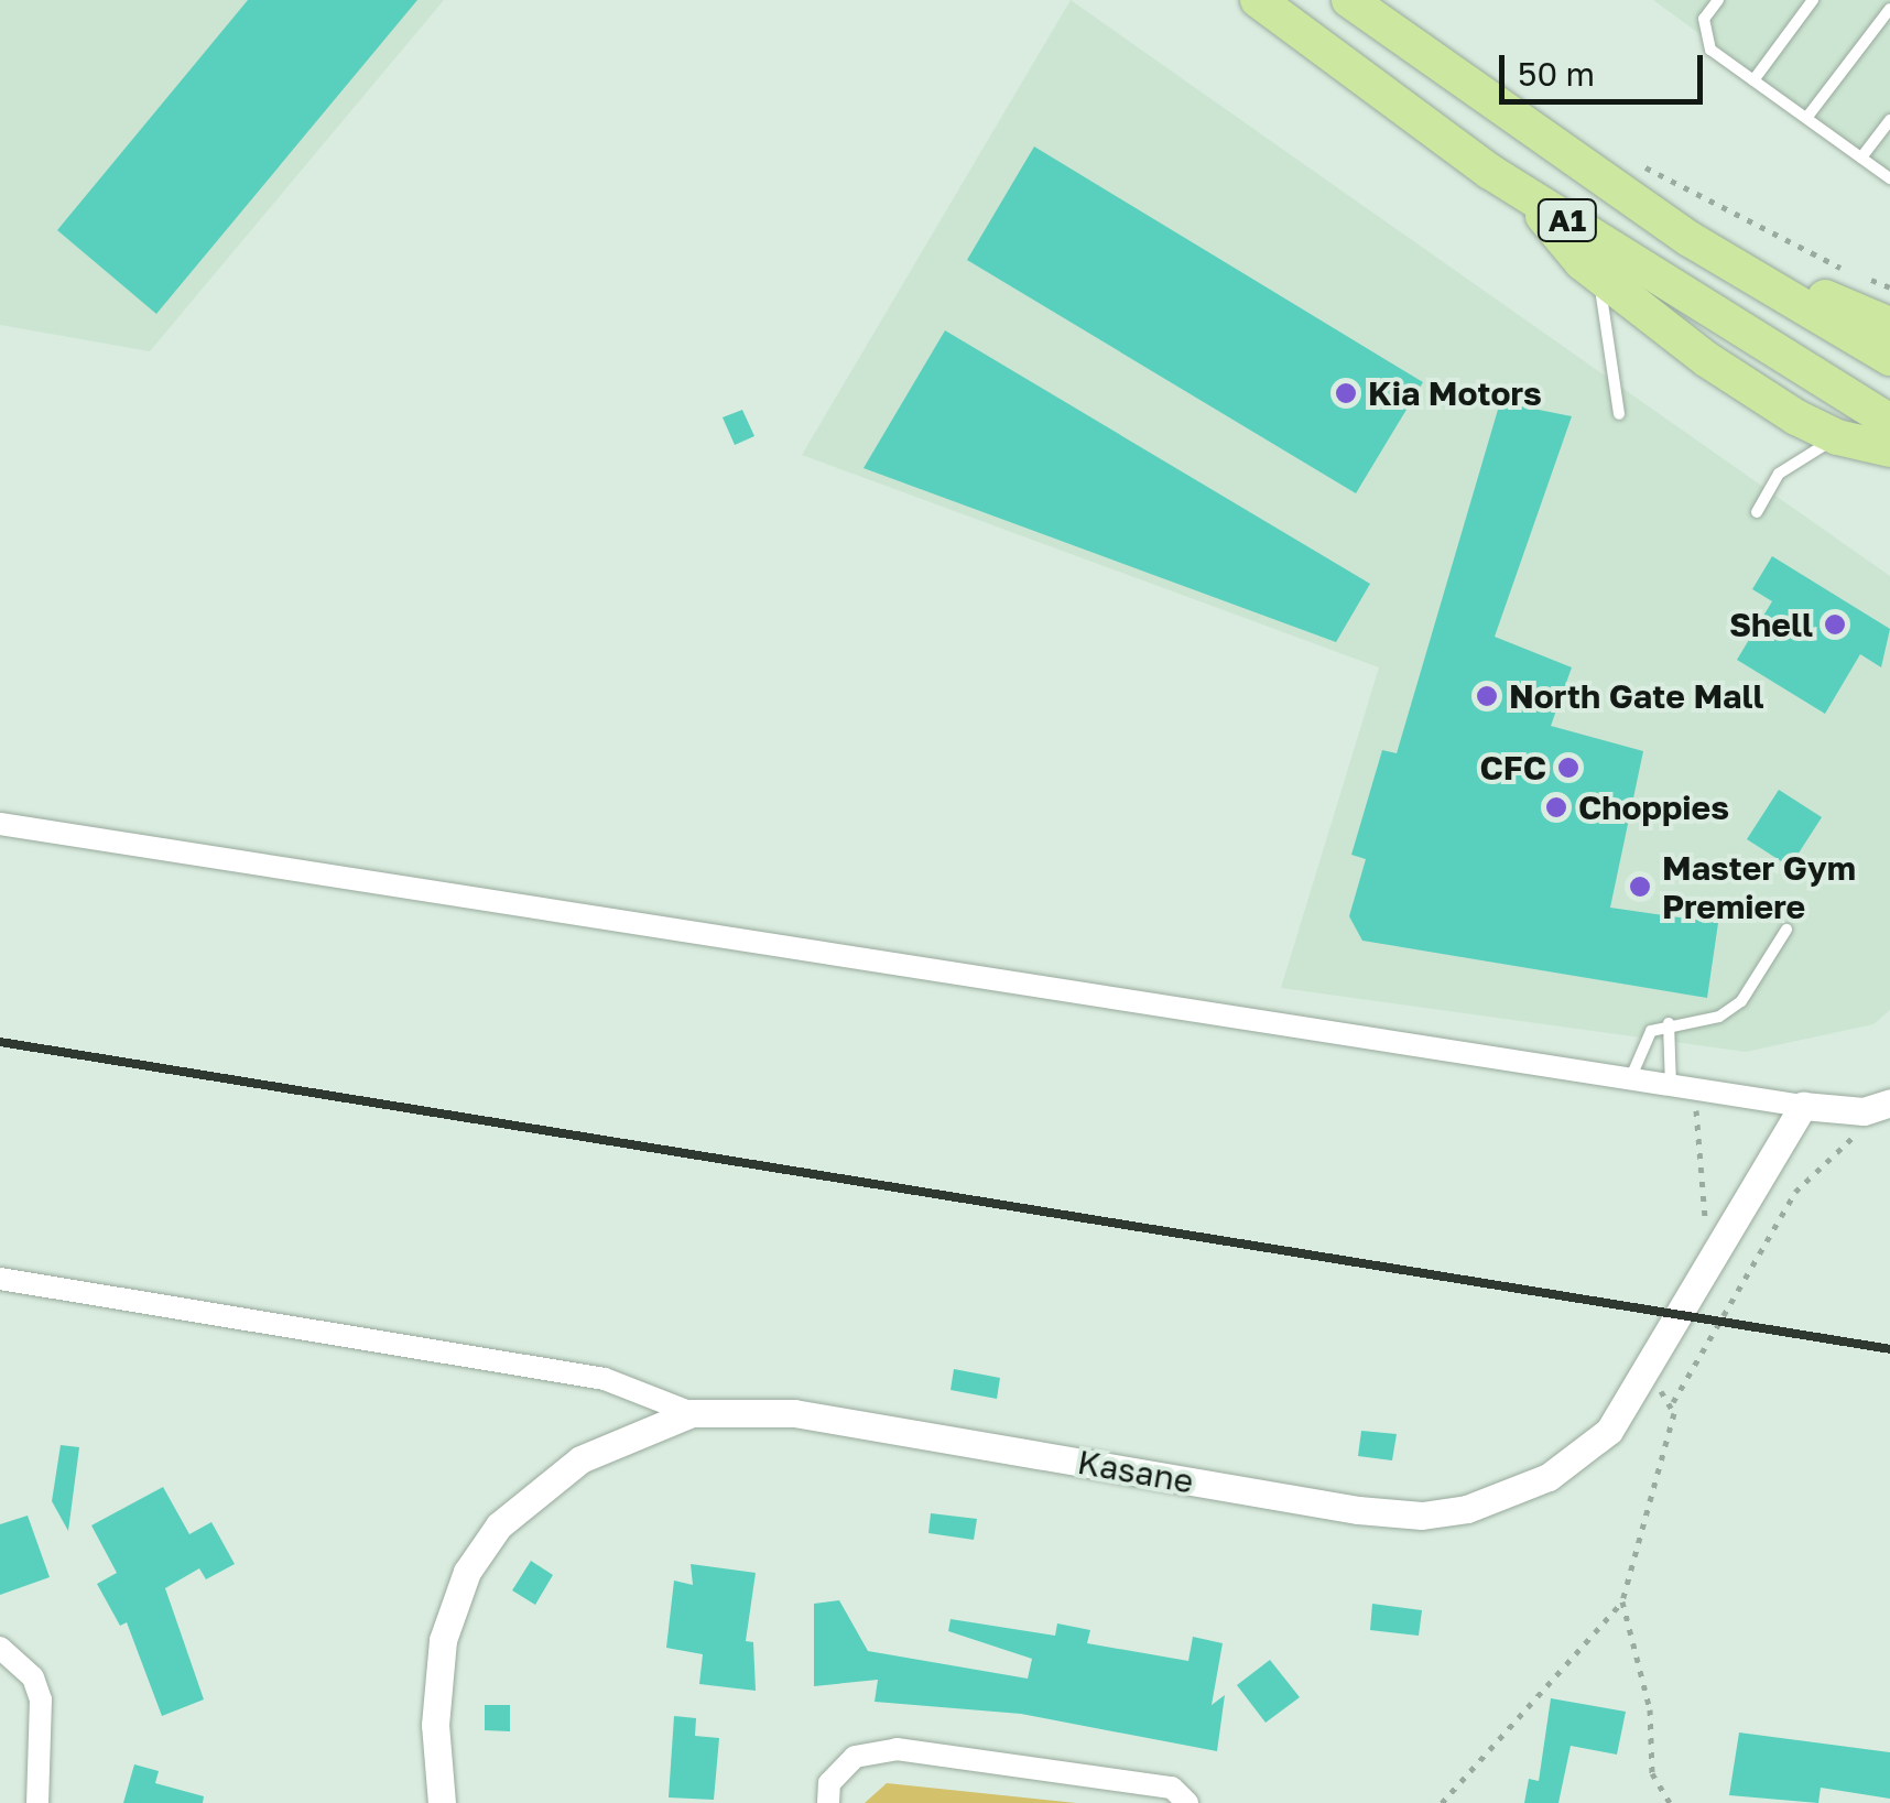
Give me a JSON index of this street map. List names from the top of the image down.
{
  "streets": {
    "highway": ["A1"],
    "street": ["Kasane"]
  },
  "places": [
    "Kia Motors",
    "Shell",
    "North Gate Mall",
    "CFC",
    "Choppies",
    "Master Gym Premiere"
  ],
  "scale_bar": "50 m"
}
